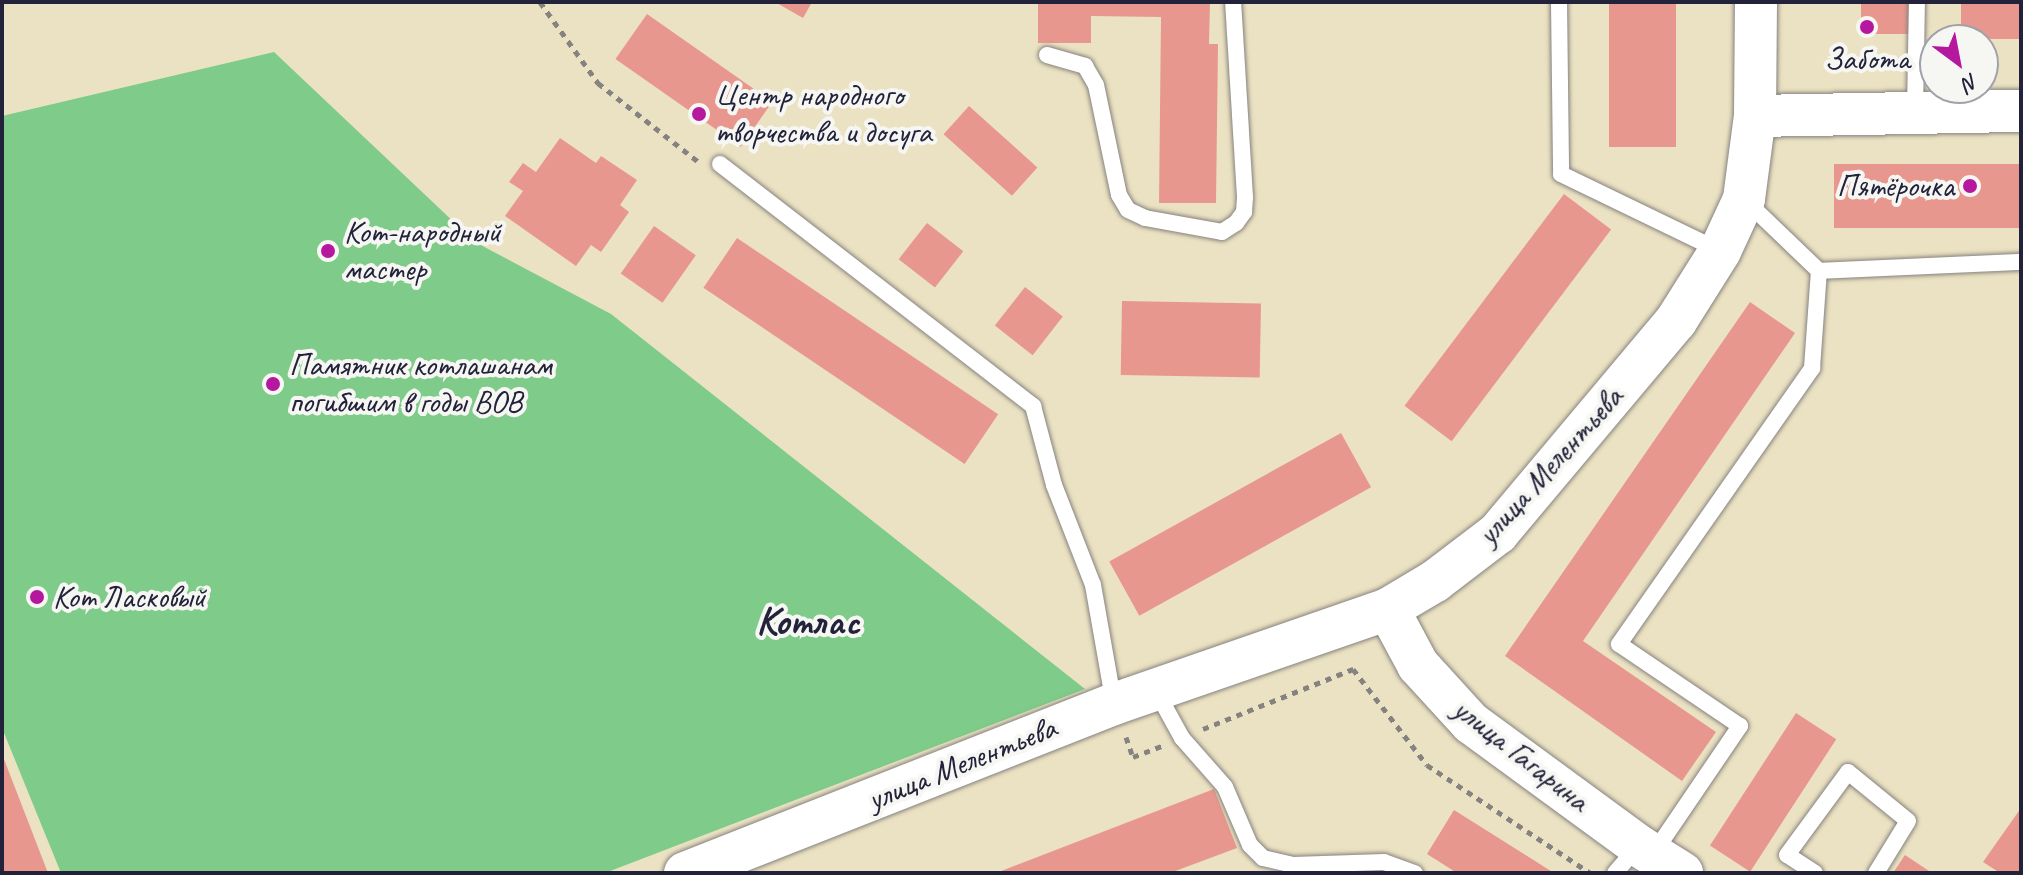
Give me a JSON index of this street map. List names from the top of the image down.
{
  "streets": {
    "street": ["улица Мелентьева", "улица Гагарина"]
  },
  "crossings": [
    ["улица Мелентьева", "улица Гагарина"]
  ],
  "districts": ["Котлас"],
  "places": [
    "Забота",
    "Центр народного творчества и досуга",
    "Пятёрочка",
    "Кот-народный мастер",
    "Памятник котлашанам погибшим в годы ВОВ",
    "Кот Ласковый"
  ],
  "north": "bottom right"
}
